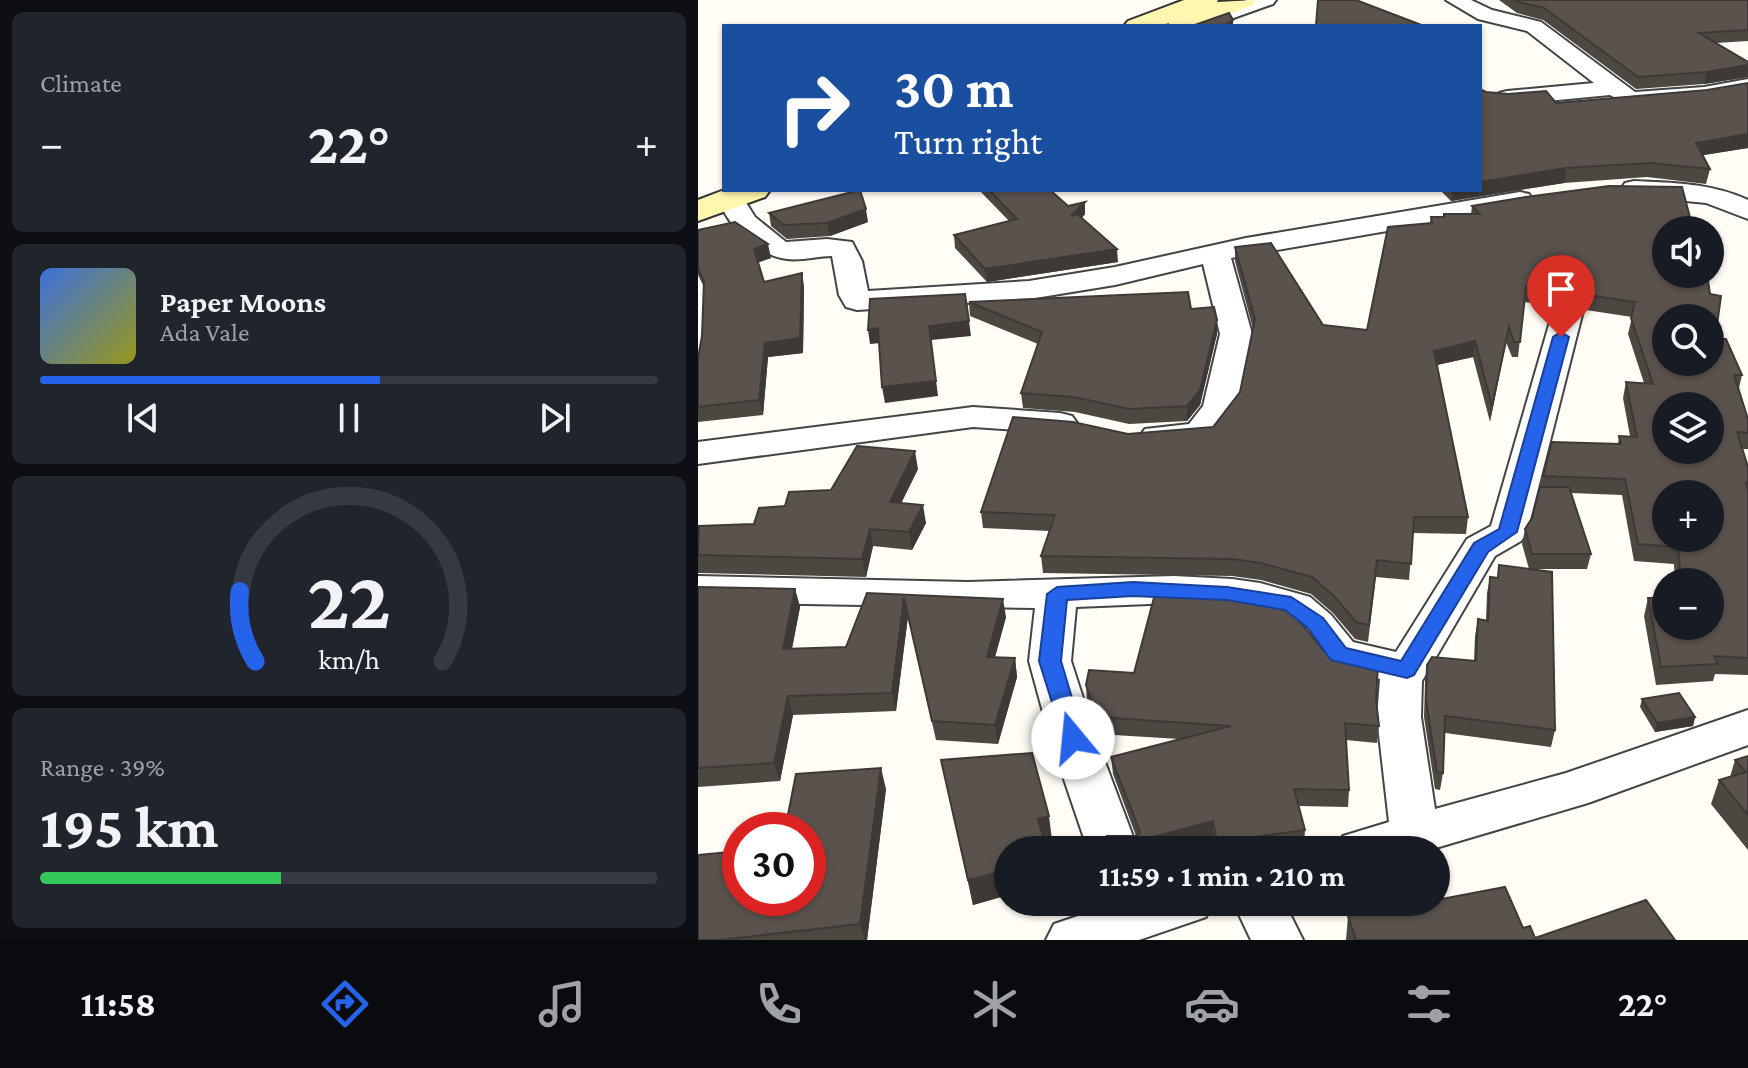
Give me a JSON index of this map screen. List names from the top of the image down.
{
  "page": {
    "tile": [
      "Climate",
      ["Range · 39%", "195 km"]
    ],
    "turn": ["30 m", "Turn right"],
    "heat": ["−", "22°", "+"],
    "map_buttons": ["+", "−"],
    "song": ["Paper Moons", "Ada Vale"],
    "limit": "30",
    "trip": "11:59 · 1 min · 210 m",
    "tabs": ["11:58", "22°"],
    "gauge": ["22", "km/h"]
  }
}
